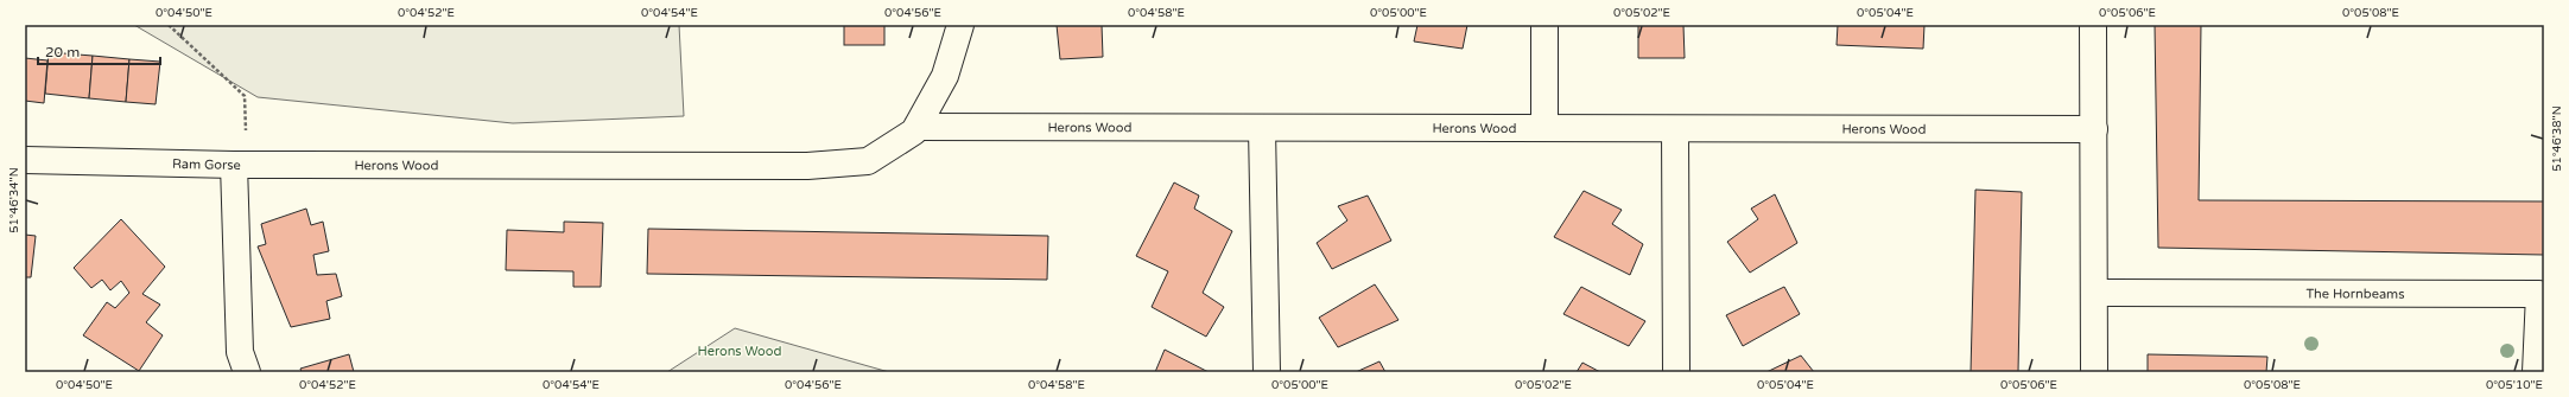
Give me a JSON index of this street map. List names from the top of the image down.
{
  "streets": {
    "street": ["Herons Wood", "Ram Gorse", "The Hornbeams"]
  },
  "crossings": [
    ["Herons Wood", "Ram Gorse"]
  ],
  "parks": ["Herons Wood"],
  "scale_bar": "20 m",
  "coordinates": [
    "0°04'50\"E",
    "0°04'52\"E",
    "0°04'54\"E",
    "0°04'56\"E",
    "0°04'58\"E",
    "0°05'00\"E",
    "0°05'02\"E",
    "0°05'04\"E",
    "0°05'06\"E",
    "0°05'08\"E",
    "51°46'38\"N",
    "51°46'34\"N",
    "0°05'10\"E"
  ]
}
